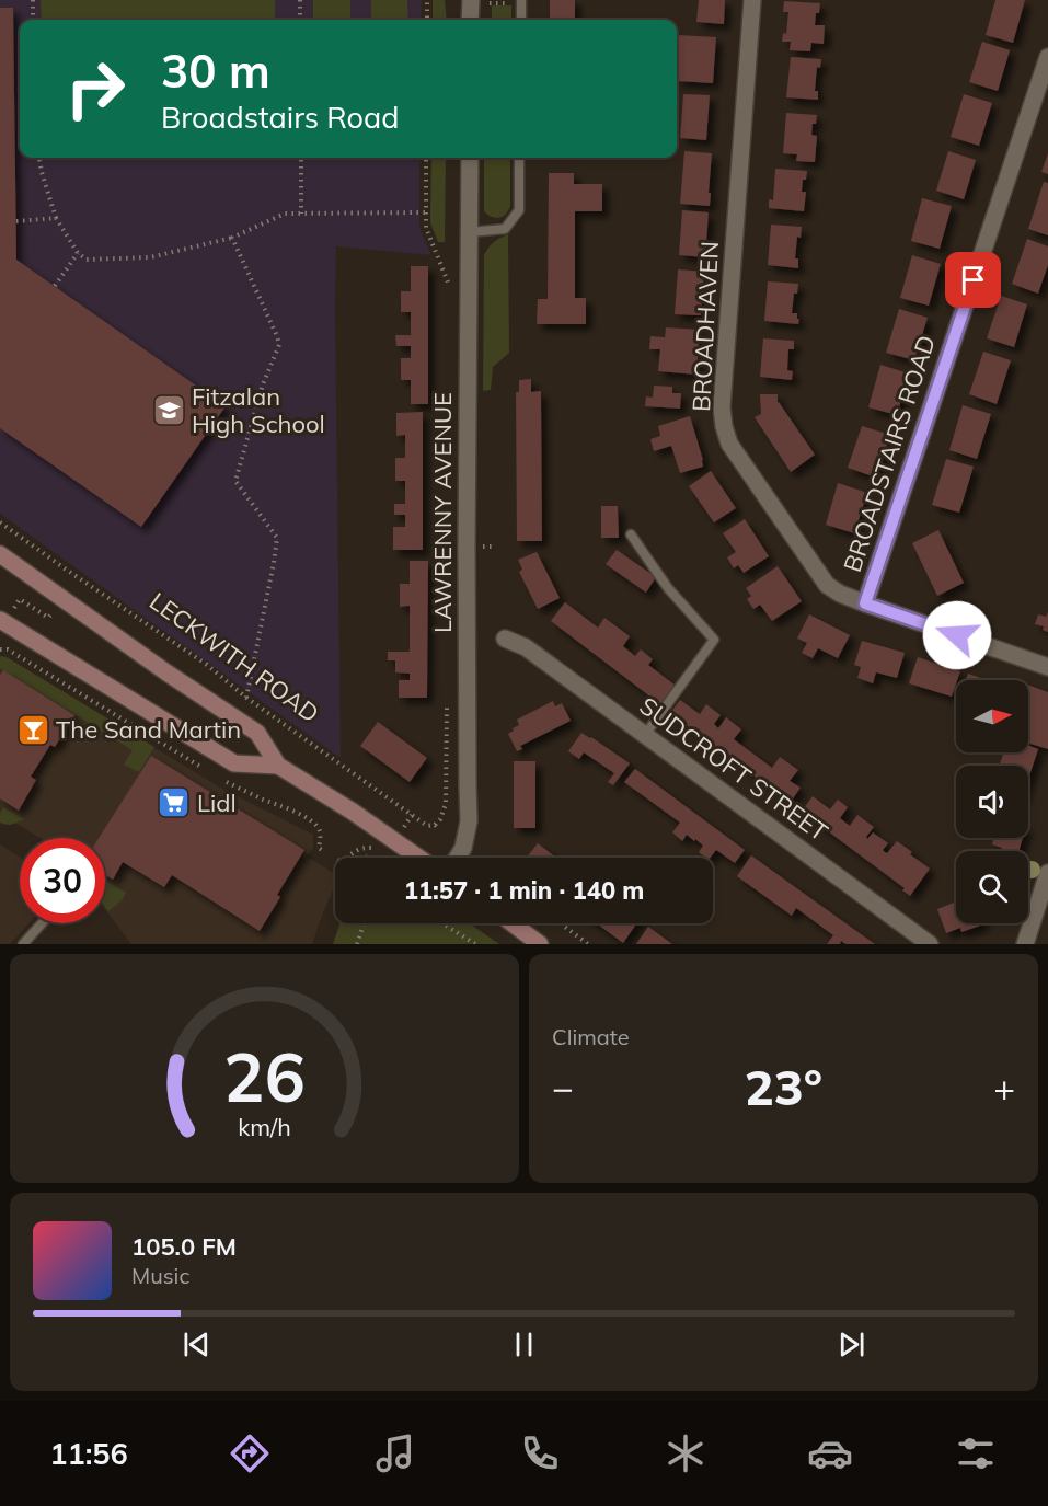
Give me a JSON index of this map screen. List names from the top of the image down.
{
  "streets": {
    "main road": ["LECKWITH ROAD"],
    "street": [
      "BROADHAVEN",
      "BROADSTAIRS ROAD",
      "LAWRENNY AVENUE",
      "SUDCROFT STREET"
    ]
  },
  "crossings": [
    ["BROADHAVEN", "BROADSTAIRS ROAD"]
  ],
  "places": {
    "school or university": ["Fitzalan High School"],
    "bar": ["The Sand Martin"],
    "supermarket": ["Lidl"]
  },
  "north": "right",
  "page": {
    "turn": ["30 m", "Broadstairs Road"],
    "limit": "30",
    "trip": "11:57 · 1 min · 140 m",
    "tile": "Climate",
    "heat": ["−", "23°", "+"],
    "song": ["105.0 FM", "Music"],
    "tabs": "11:56",
    "gauge": ["26", "km/h"]
  }
}
